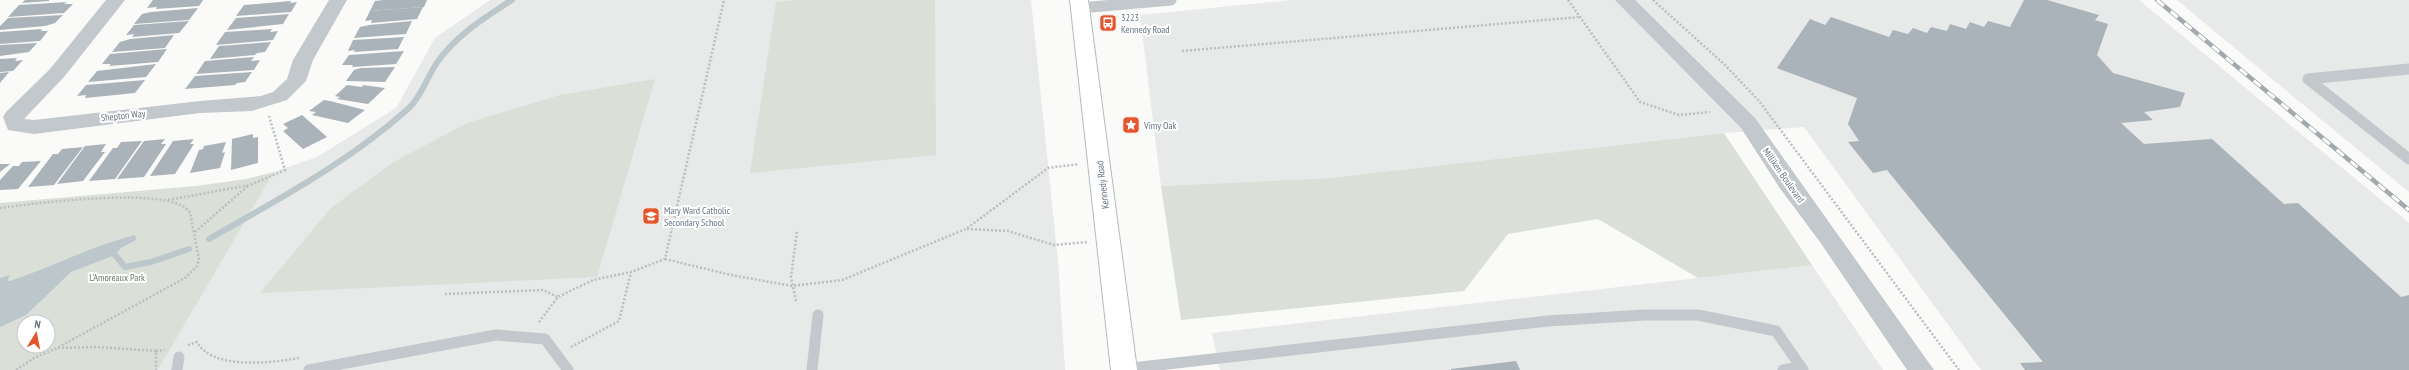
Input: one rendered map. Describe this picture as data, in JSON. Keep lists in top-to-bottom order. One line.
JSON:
{"streets":{"main road":["Kennedy Road"],"street":["Shepton Way","Milliken Boulevard"]},"parks":["L'Amoreaux Park"],"places":{"bus stop":["3223 Kennedy Road"],"place":["Vimy Oak"],"school or university":["Mary Ward Catholic Secondary School"]},"north":"top"}
